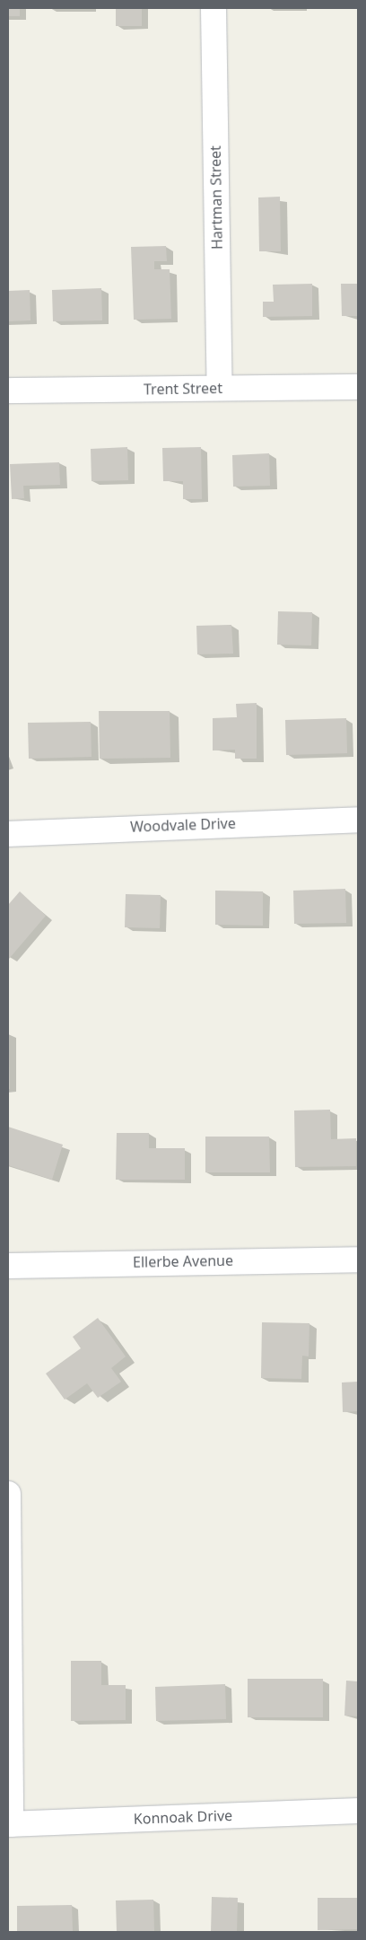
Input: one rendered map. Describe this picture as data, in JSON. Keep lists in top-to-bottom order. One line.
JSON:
{"streets":{"street":["Hartman Street","Trent Street","Woodvale Drive","Ellerbe Avenue","Konnoak Drive"]},"crossings":[["Hartman Street","Trent Street"]]}
